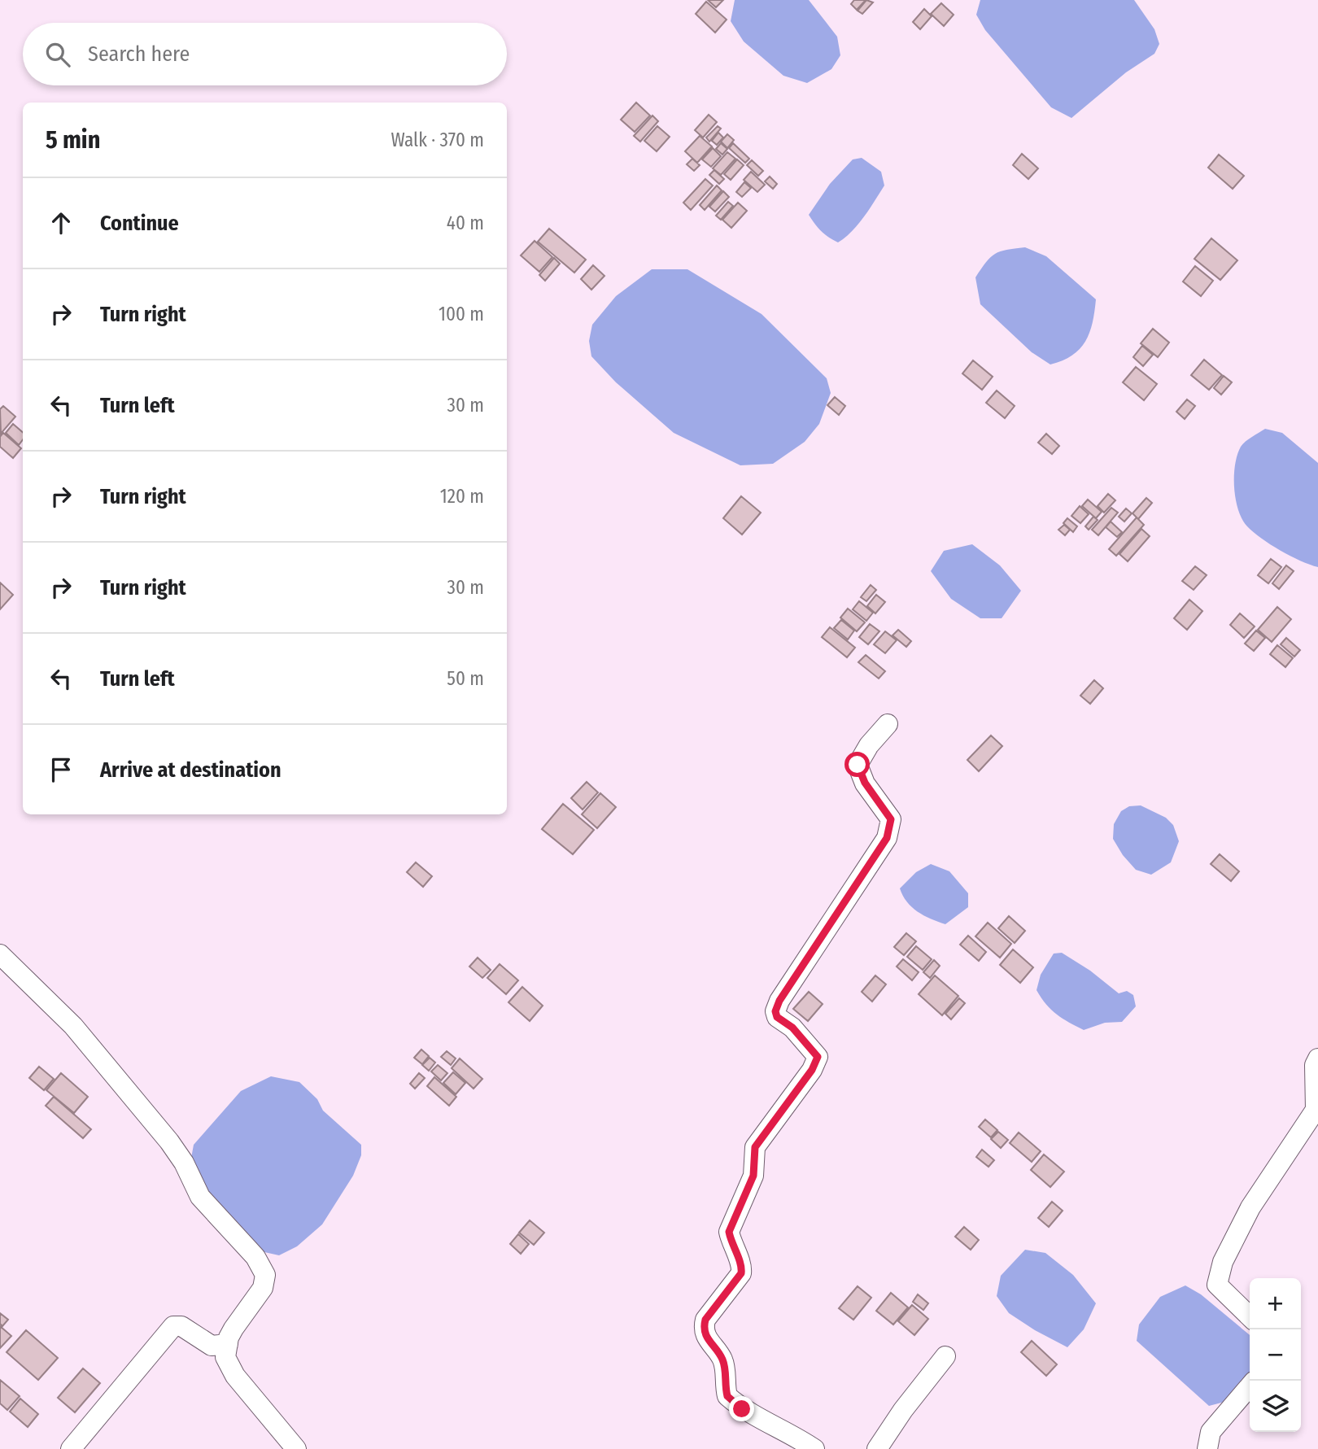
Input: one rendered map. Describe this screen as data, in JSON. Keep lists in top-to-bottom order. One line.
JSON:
{"page":{"search":"Search here","heading":["5 min","Walk · 370 m"],"list":[["Continue","40 m"],["Turn right","100 m"],["Turn left","30 m"],["Turn right","120 m"],["Turn right","30 m"],["Turn left","50 m"],"Arrive at destination"],"map_buttons":["+","−"]}}
